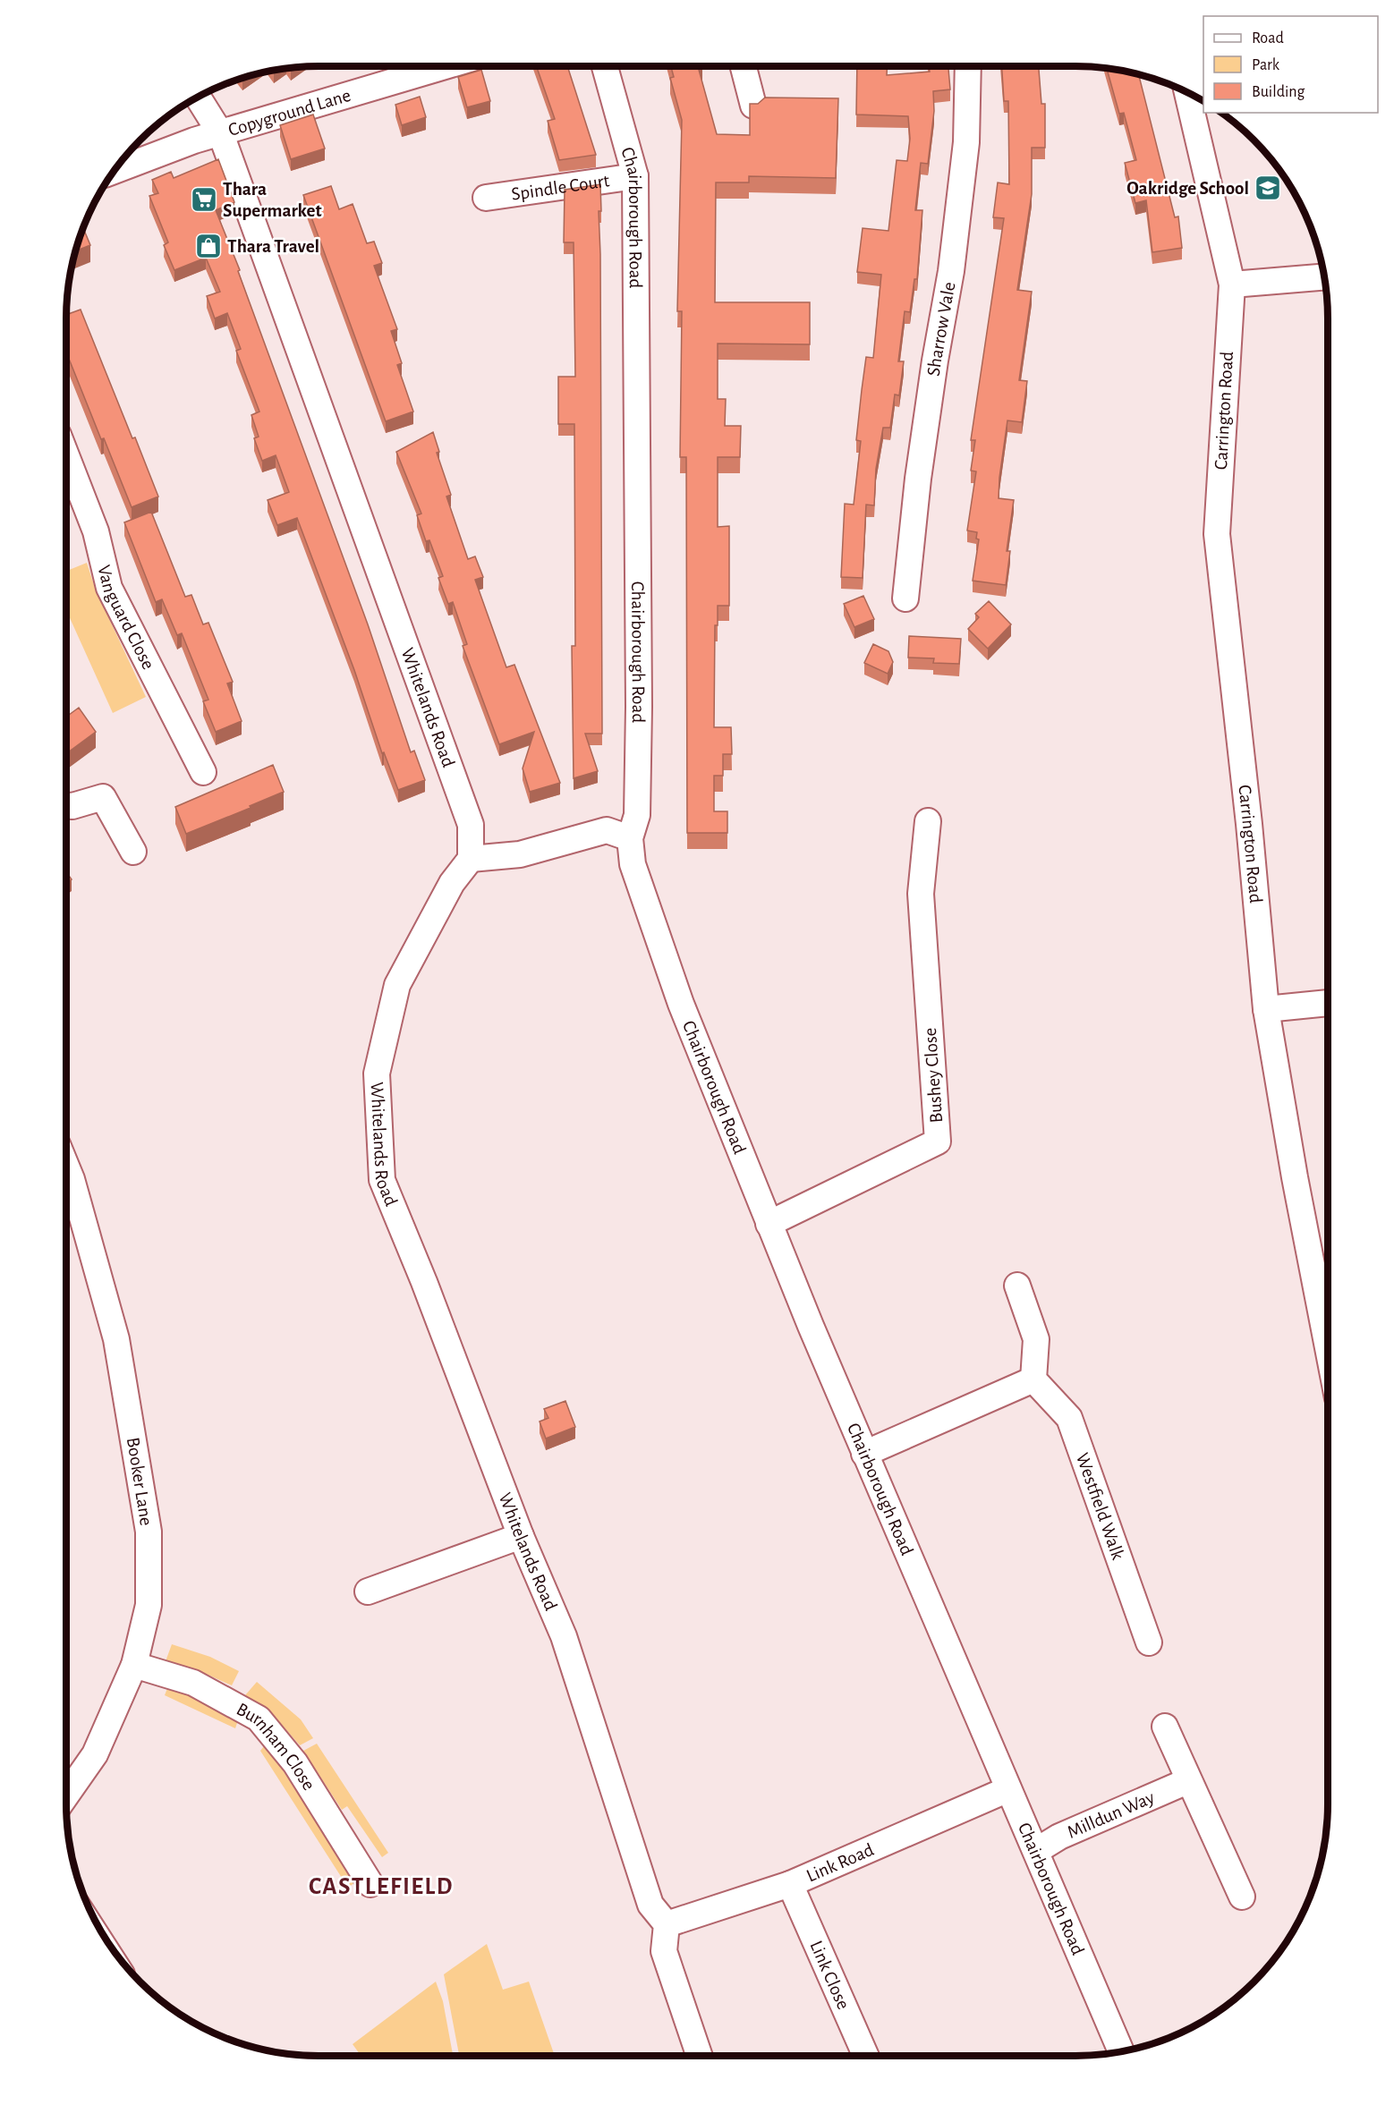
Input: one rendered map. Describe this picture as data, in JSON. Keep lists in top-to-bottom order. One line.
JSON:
{"streets":{"street":["Copyground Lane","Spindle Court","Chairborough Road","Sharrow Vale","Carrington Road","Vanguard Close","Whitelands Road","Bushey Close","Booker Lane","Westfield Walk","Burnham Close","Milldun Way","Link Road","Link Close"]},"crossings":[["Copyground Lane","Whitelands Road"],["Spindle Court","Chairborough Road"],["Chairborough Road","Bushey Close"],["Chairborough Road","Milldun Way"],["Chairborough Road","Link Road"],["Whitelands Road","Link Road"],["Booker Lane","Burnham Close"],["Link Road","Link Close"]],"districts":["CASTLEFIELD"],"places":{"school or university":["Oakridge School"],"supermarket":["Thara Supermarket"],"shop":["Thara Travel"]},"legend":["Road","Park","Building"]}
